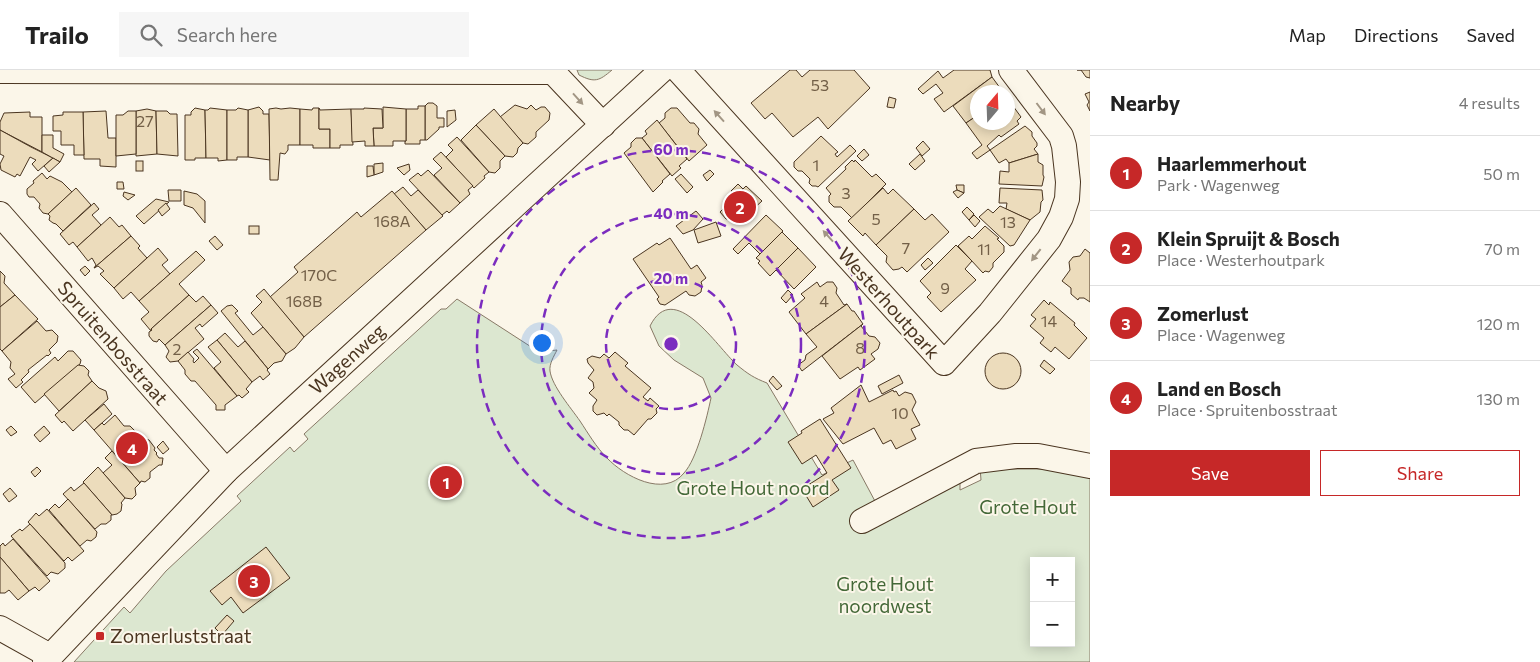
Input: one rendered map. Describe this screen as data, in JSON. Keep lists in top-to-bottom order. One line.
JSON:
{"streets":{"street":["Westerhoutpark","Spruitenbosstraat","Wagenweg"]},"crossings":[["Spruitenbosstraat","Wagenweg"]],"parks":["Grote Hout noord","Grote Hout","Grote Hout noordwest"],"places":{"transit":["Zomerluststraat"]},"house_numbers":["53","27","1","3","5","168A","13","7","11","170C","9","168B","4","14","8","2","10"],"north":"top","page":{"header":"Trailo","search":"Search here","nav":["Map","Directions","Saved"],"heading":["Nearby","4 results"],"list":[{"mark":"1","name":"Haarlemmerhout","note":"Park · Wagenweg","value":"50 m"},{"mark":"2","name":"Klein Spruijt & Bosch","note":"Place · Westerhoutpark","value":"70 m"},{"mark":"3","name":"Zomerlust","note":"Place · Wagenweg","value":"120 m"},{"mark":"4","name":"Land en Bosch","note":"Place · Spruitenbosstraat","value":"130 m"}],"pins":["2","4","1","3"],"buttons":["Save","Share"],"map_buttons":["+","−"]},"rings":["60 m","40 m","20 m"]}
